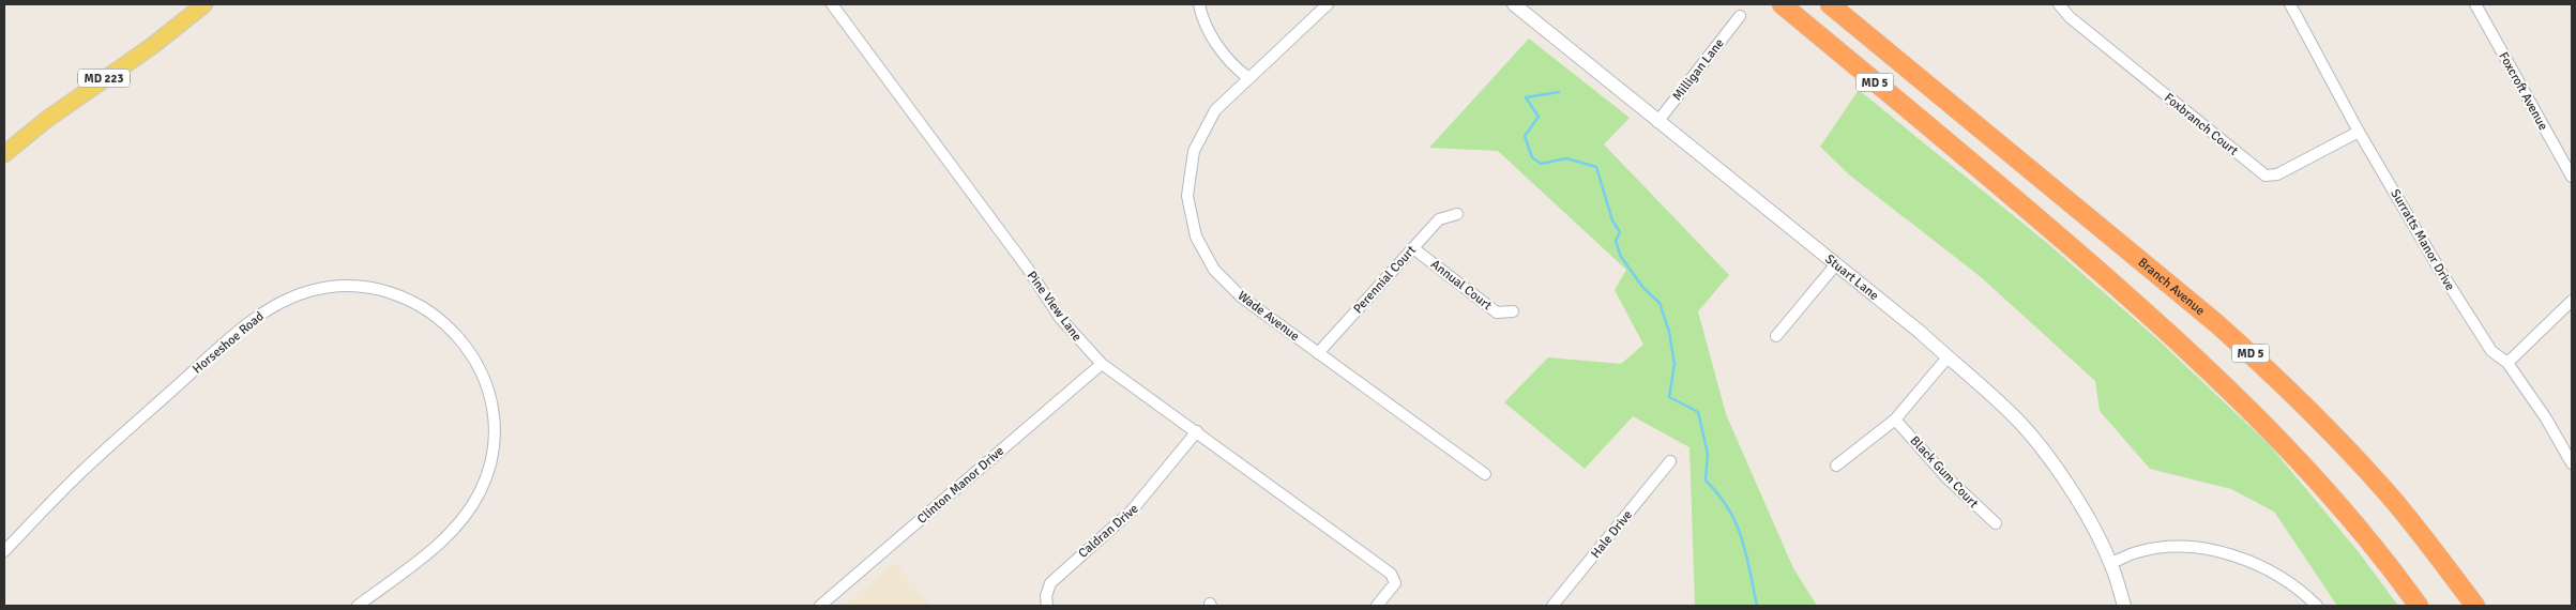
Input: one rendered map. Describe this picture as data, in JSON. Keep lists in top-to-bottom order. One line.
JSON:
{"streets":{"highway":["MD 5","Branch Avenue"],"main road":["MD 223"],"street":["Milligan Lane","Foxcroft Avenue","Foxbranch Court","Surratts Manor Drive","Stuart Lane","Perennial Court","Annual Court","Pine View Lane","Wade Avenue","Horseshoe Road","Black Gum Court","Clinton Manor Drive","Caldran Drive","Hale Drive"]},"crossings":[["Milligan Lane","Stuart Lane"],["Foxbranch Court","Surratts Manor Drive"],["Perennial Court","Annual Court"],["Perennial Court","Wade Avenue"],["Pine View Lane","Clinton Manor Drive"],["Pine View Lane","Caldran Drive"]]}
